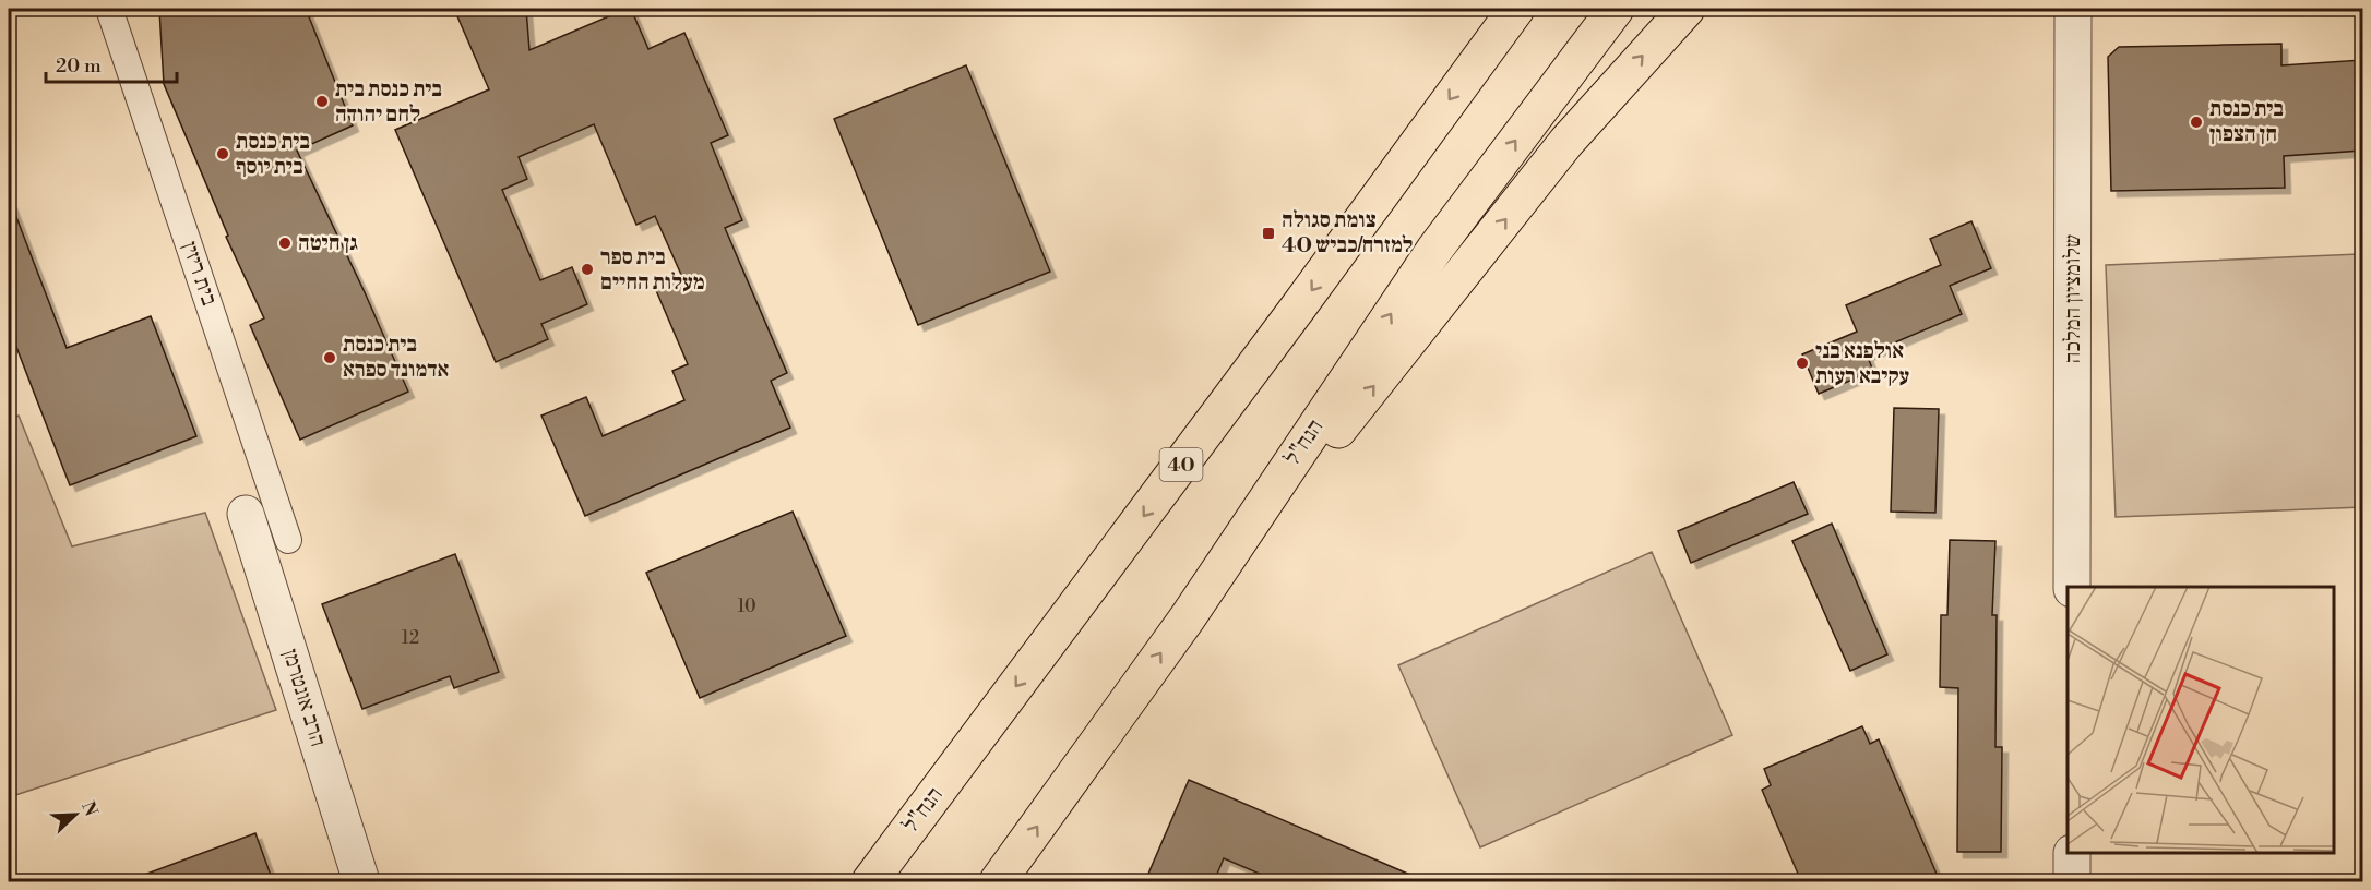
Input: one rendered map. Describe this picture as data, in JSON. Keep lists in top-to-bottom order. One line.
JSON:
{"streets":{"highway":["הנח\"ל","40"],"street":["בית ריזין","שלומציון המלכה","הרב אונטרמן"]},"places":{"other":["בית כנסת בית לחם יהודה","בית כנסת חן הצפון","בית כנסת בית יוסף","גן חיטה","בית ספר מעלות החיים","בית כנסת אדמונד ספרא","אולפנא בני עקיבא רעות"],"transit":["צומת סגולה למזרח/כביש 40"]},"house_numbers":["10","12"],"scale_bar":"20 m","north":"top right"}
